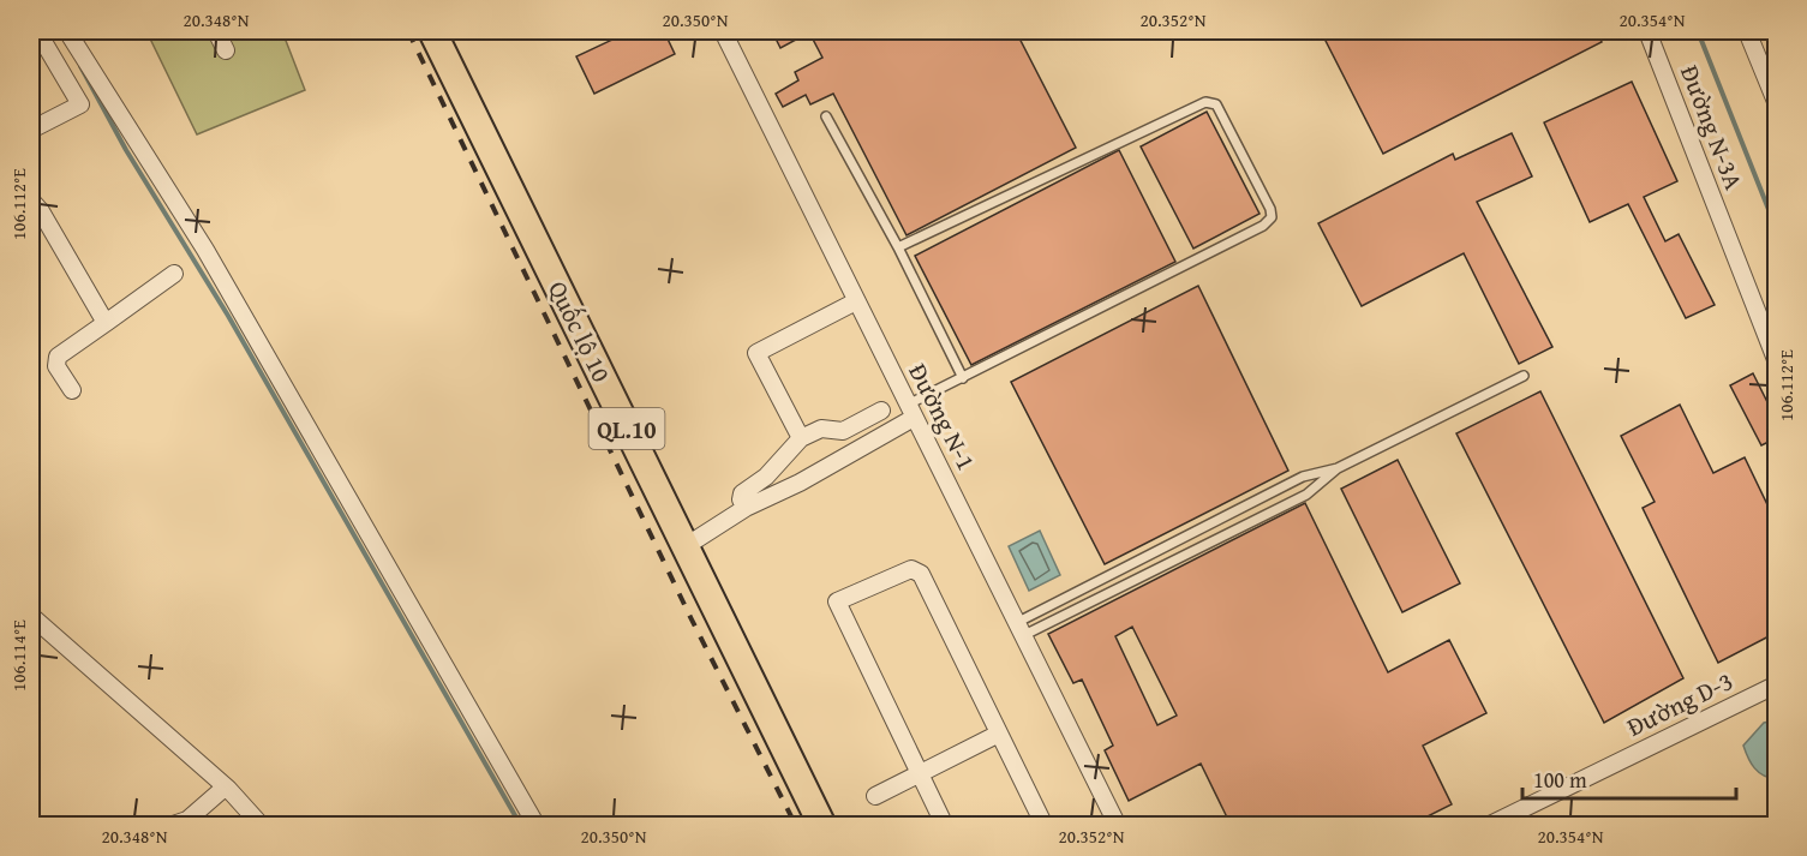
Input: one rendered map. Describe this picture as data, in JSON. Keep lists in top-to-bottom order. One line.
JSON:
{"streets":{"highway":["Quốc lộ 10","QL.10"],"street":["Đường N-3A","Đường N-1","Đường D-3"]},"scale_bar":"100 m","coordinates":["20.348°N","20.350°N","20.352°N","20.354°N","106.112°E","106.114°E"]}
